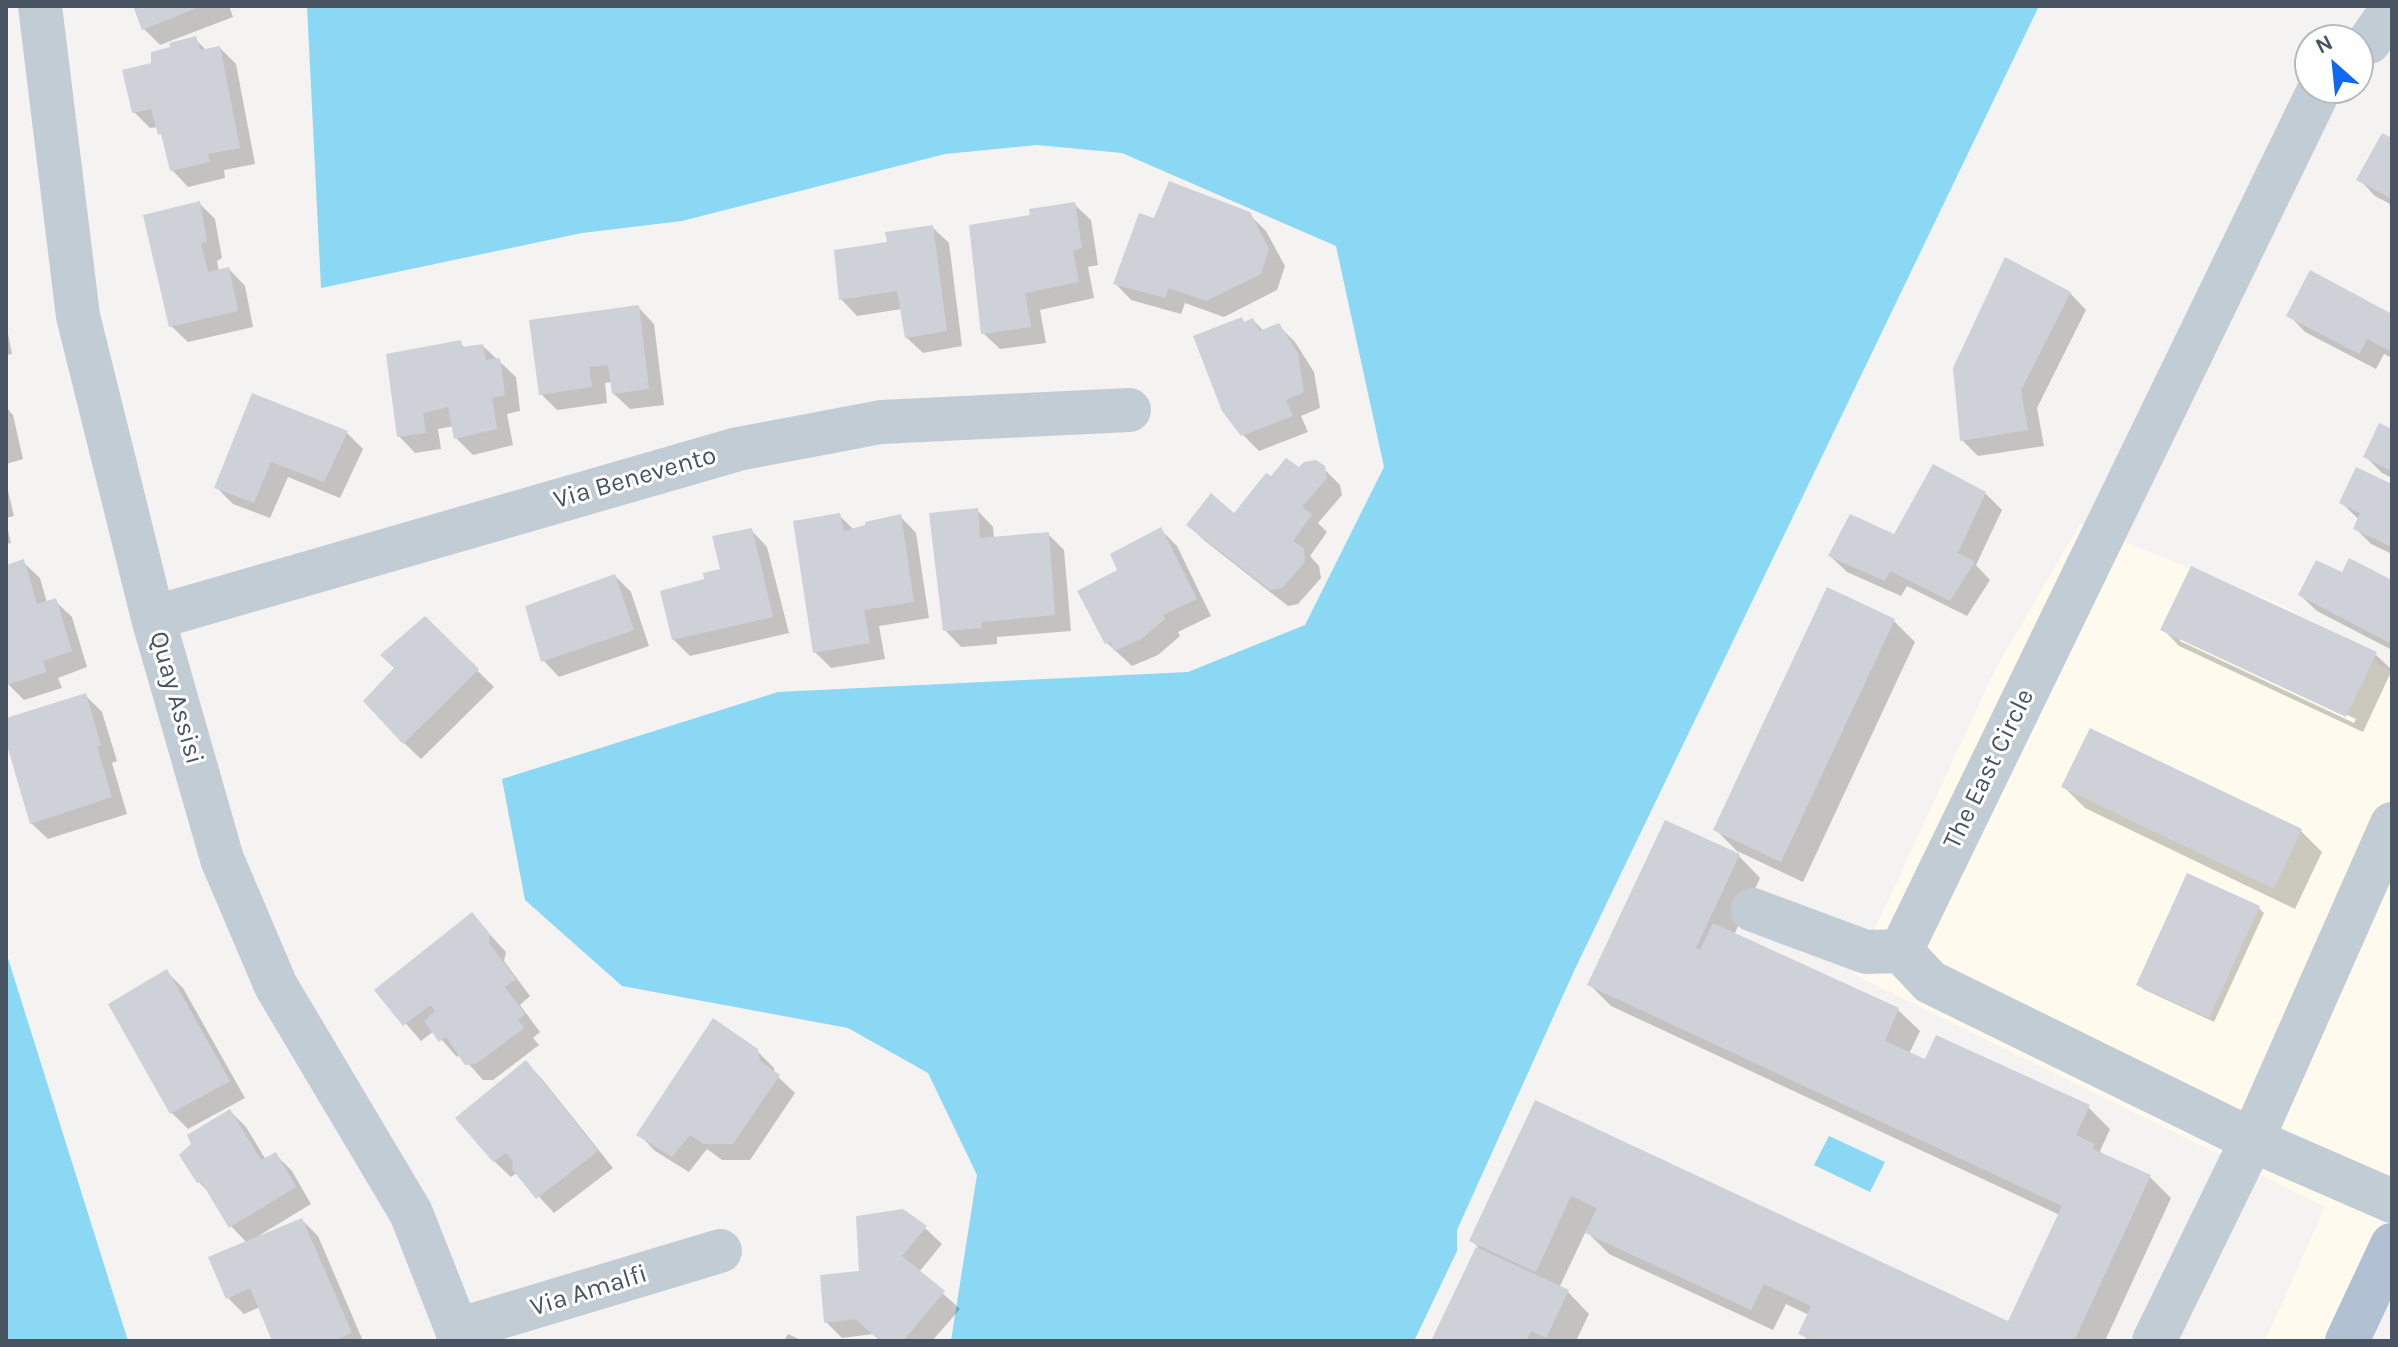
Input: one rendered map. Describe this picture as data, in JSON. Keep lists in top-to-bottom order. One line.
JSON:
{"streets":{"street":["Via Benevento","Quay Assisi","The East Circle","Via Amalfi"]},"crossings":[["Via Benevento","Quay Assisi"],["Quay Assisi","Via Amalfi"]],"north":"top left"}
